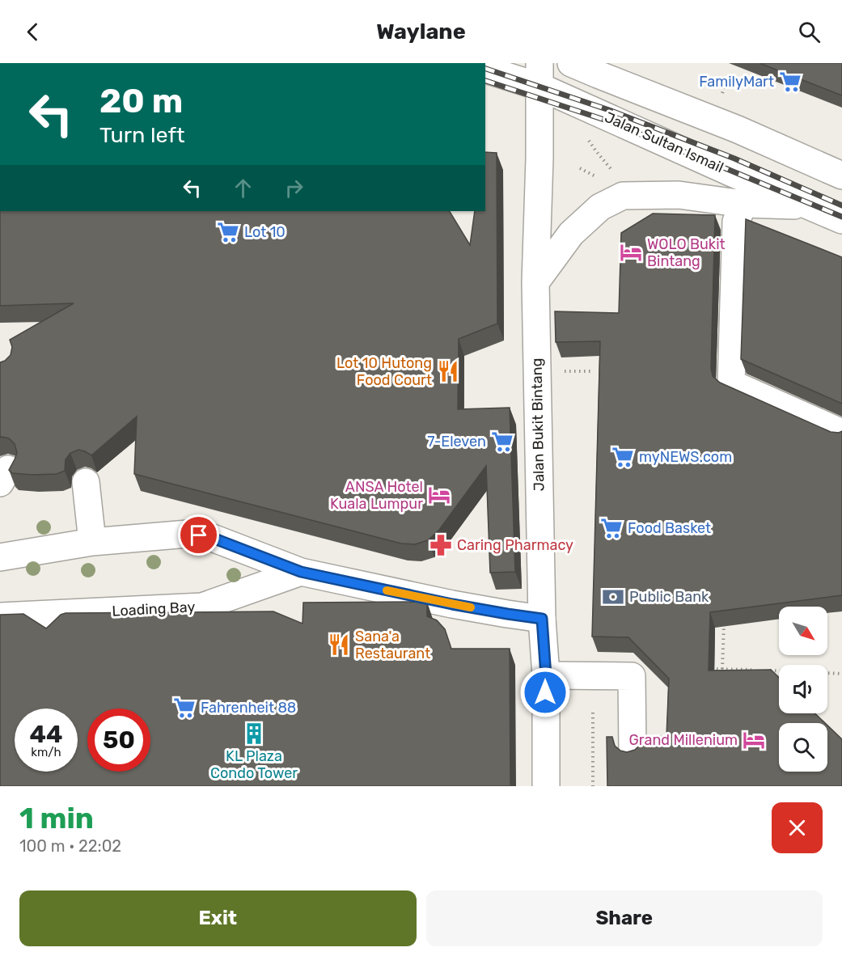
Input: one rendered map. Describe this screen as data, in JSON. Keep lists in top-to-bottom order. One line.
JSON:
{"streets":{"main road":["Jalan Sultan Ismail","Jalan Bukit Bintang","Loading Bay"]},"crossings":[["Jalan Sultan Ismail","Jalan Bukit Bintang"]],"places":{"supermarket":["FamilyMart","Lot 10","7-Eleven","myNEWS.com","Food Basket","Fahrenheit 88"],"hotel":["WOLO Bukit Bintang","ANSA Hotel Kuala Lumpur","Grand Millenium"],"restaurant":["Lot 10 Hutong Food Court","Sana'a Restaurant"],"pharmacy":["Caring Pharmacy"],"bank":["Public Bank"],"building":["KL Plaza Condo Tower"]},"north":"bottom right","page":{"header":"Waylane","turn":["20 m","Turn left"],"speed":"44 km/h","limit":"50","heading":["1 min","100 m · 22:02"],"buttons":["Exit","Share"]}}
